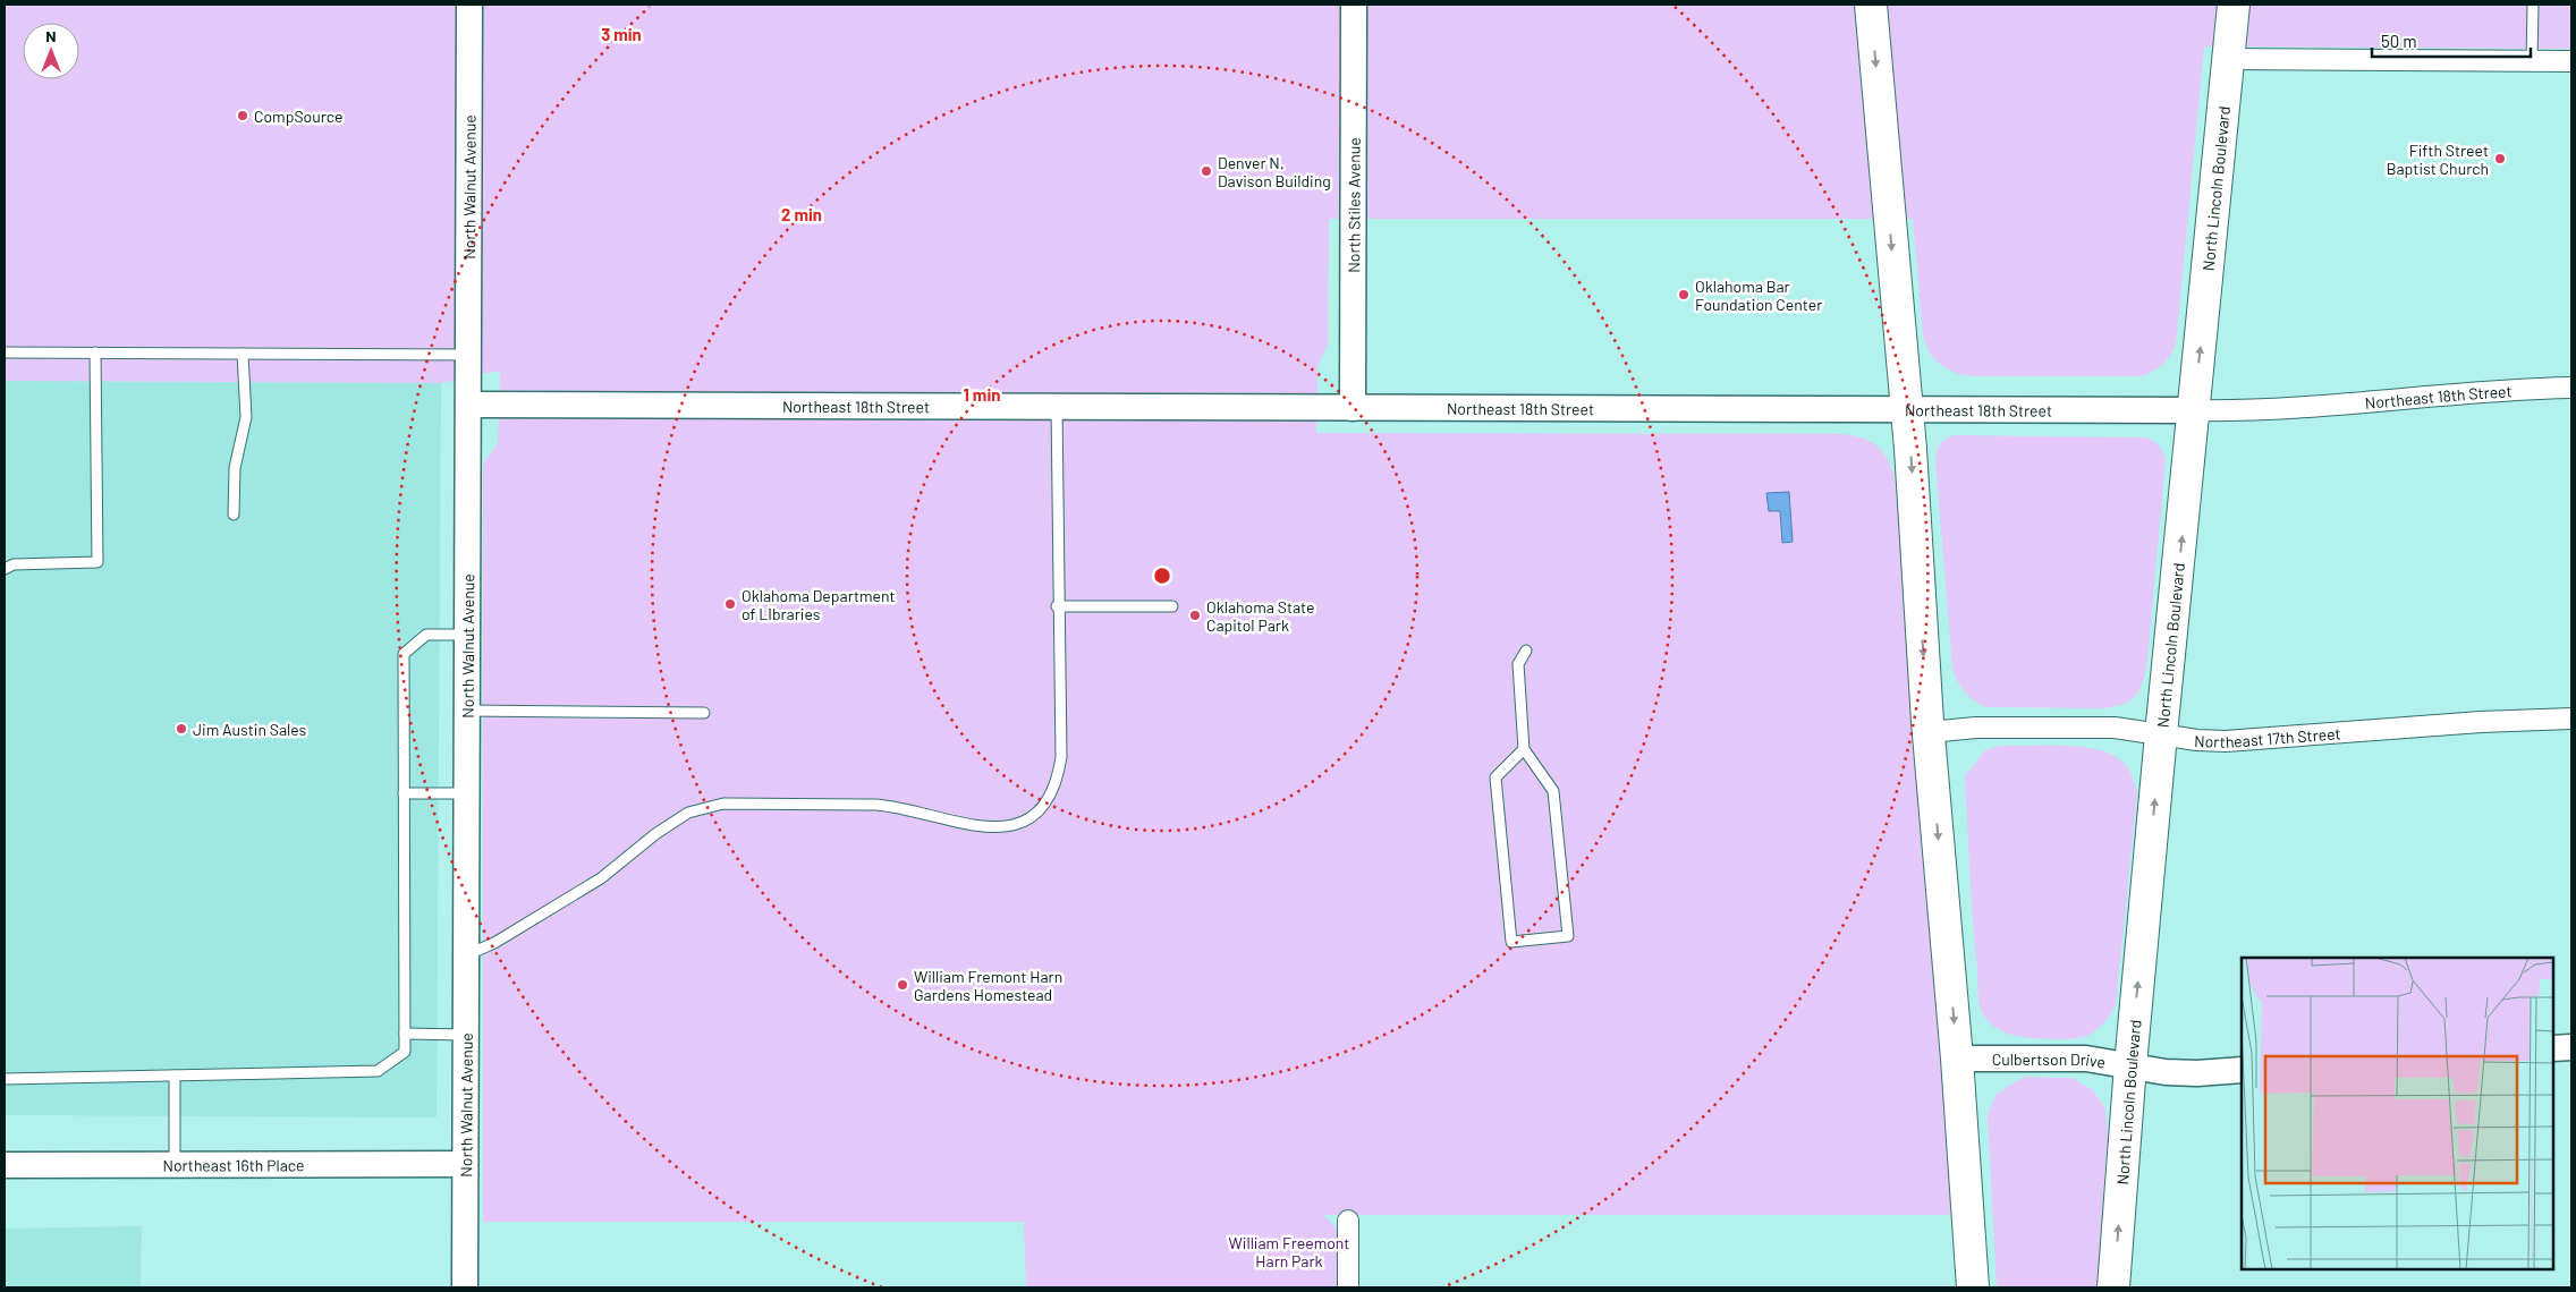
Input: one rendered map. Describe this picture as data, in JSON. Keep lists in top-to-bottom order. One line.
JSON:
{"streets":{"main road":["North Lincoln Boulevard"],"street":["North Walnut Avenue","North Stiles Avenue","Northeast 18th Street","Northeast 17th Street","Culbertson Drive","Northeast 16th Place"]},"crossings":[["North Walnut Avenue","Northeast 18th Street"],["North Walnut Avenue","Northeast 16th Place"],["North Lincoln Boulevard","Northeast 18th Street"],["North Lincoln Boulevard","Northeast 17th Street"],["North Lincoln Boulevard","Culbertson Drive"],["North Stiles Avenue","Northeast 18th Street"]],"parks":["William Freemont Harn Park"],"places":["CompSource","Fifth Street Baptist Church","Denver N. Davison Building","Oklahoma Bar Foundation Center","Oklahoma Department of LIbraries","Oklahoma State Capitol Park","Jim Austin Sales","William Fremont Harn Gardens Homestead"],"scale_bar":"50 m","north":"top","rings":["3 min","2 min","1 min"]}
